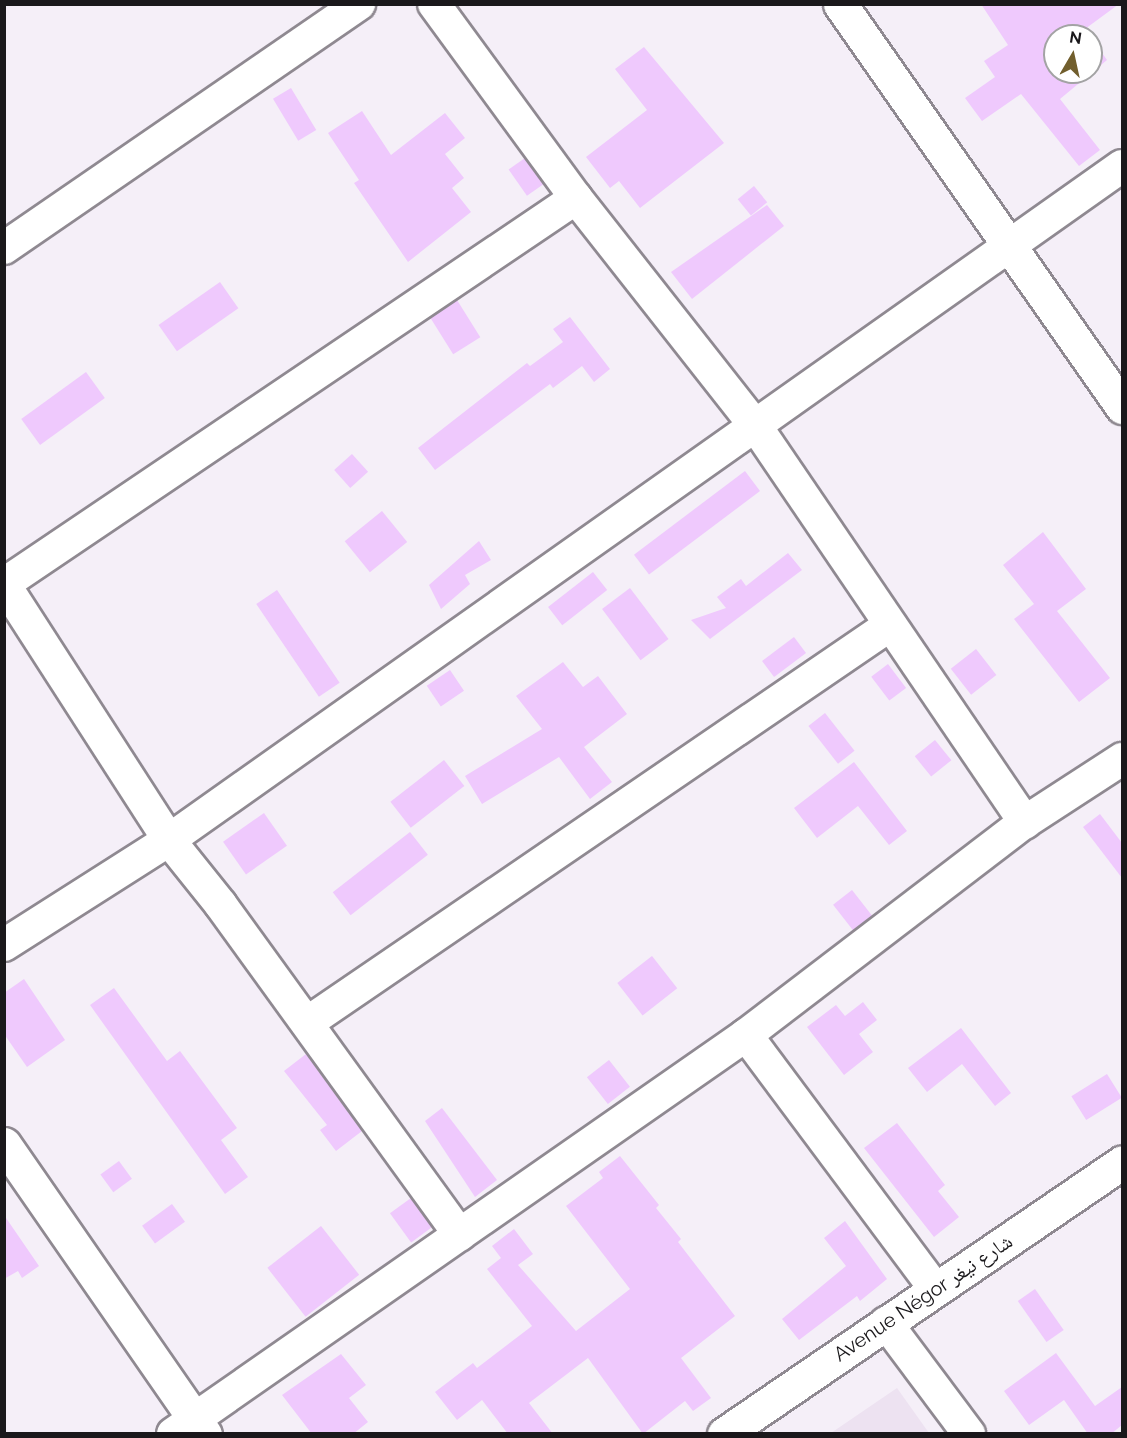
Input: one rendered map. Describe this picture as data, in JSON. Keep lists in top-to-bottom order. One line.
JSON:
{"streets":{"street":["Avenue Négor شارع نيغر"]},"north":"top"}
